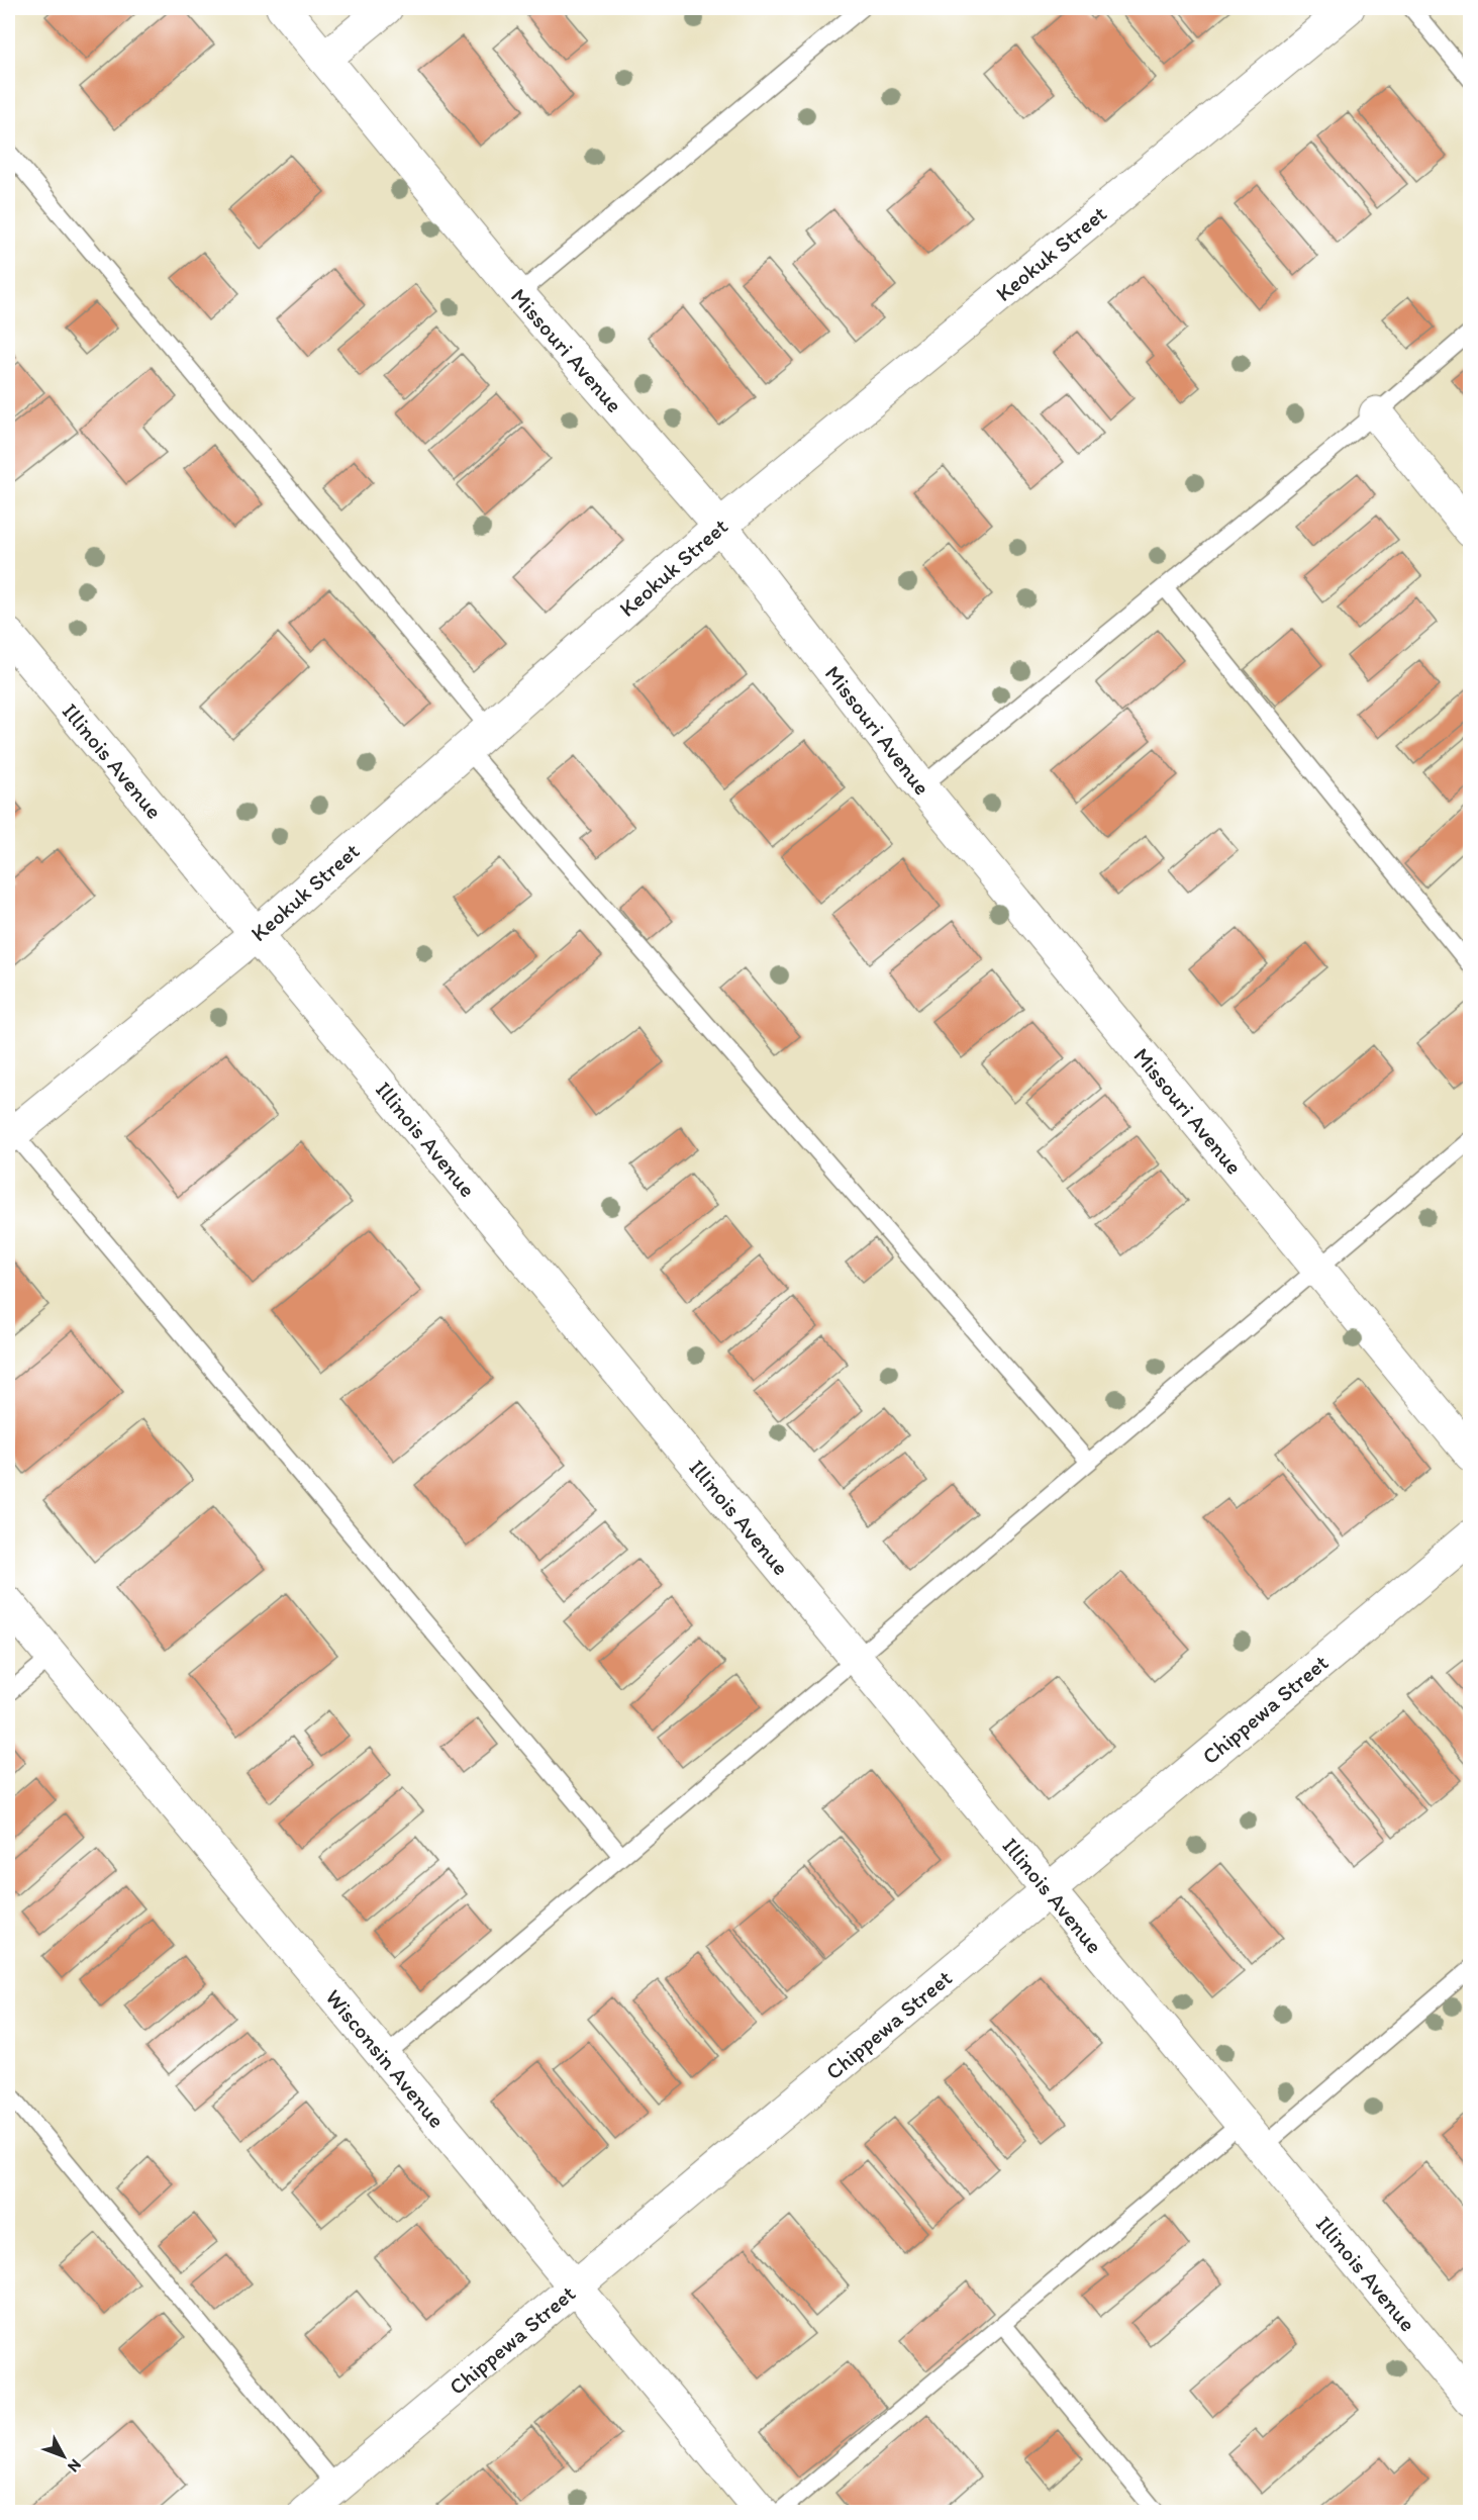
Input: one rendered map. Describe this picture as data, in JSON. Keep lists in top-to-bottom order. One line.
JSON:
{"streets":{"street":["Keokuk Street","Missouri Avenue","Illinois Avenue","Chippewa Street","Wisconsin Avenue"]},"crossings":[["Keokuk Street","Missouri Avenue"],["Keokuk Street","Illinois Avenue"],["Illinois Avenue","Chippewa Street"],["Chippewa Street","Wisconsin Avenue"]],"north":"bottom right"}
